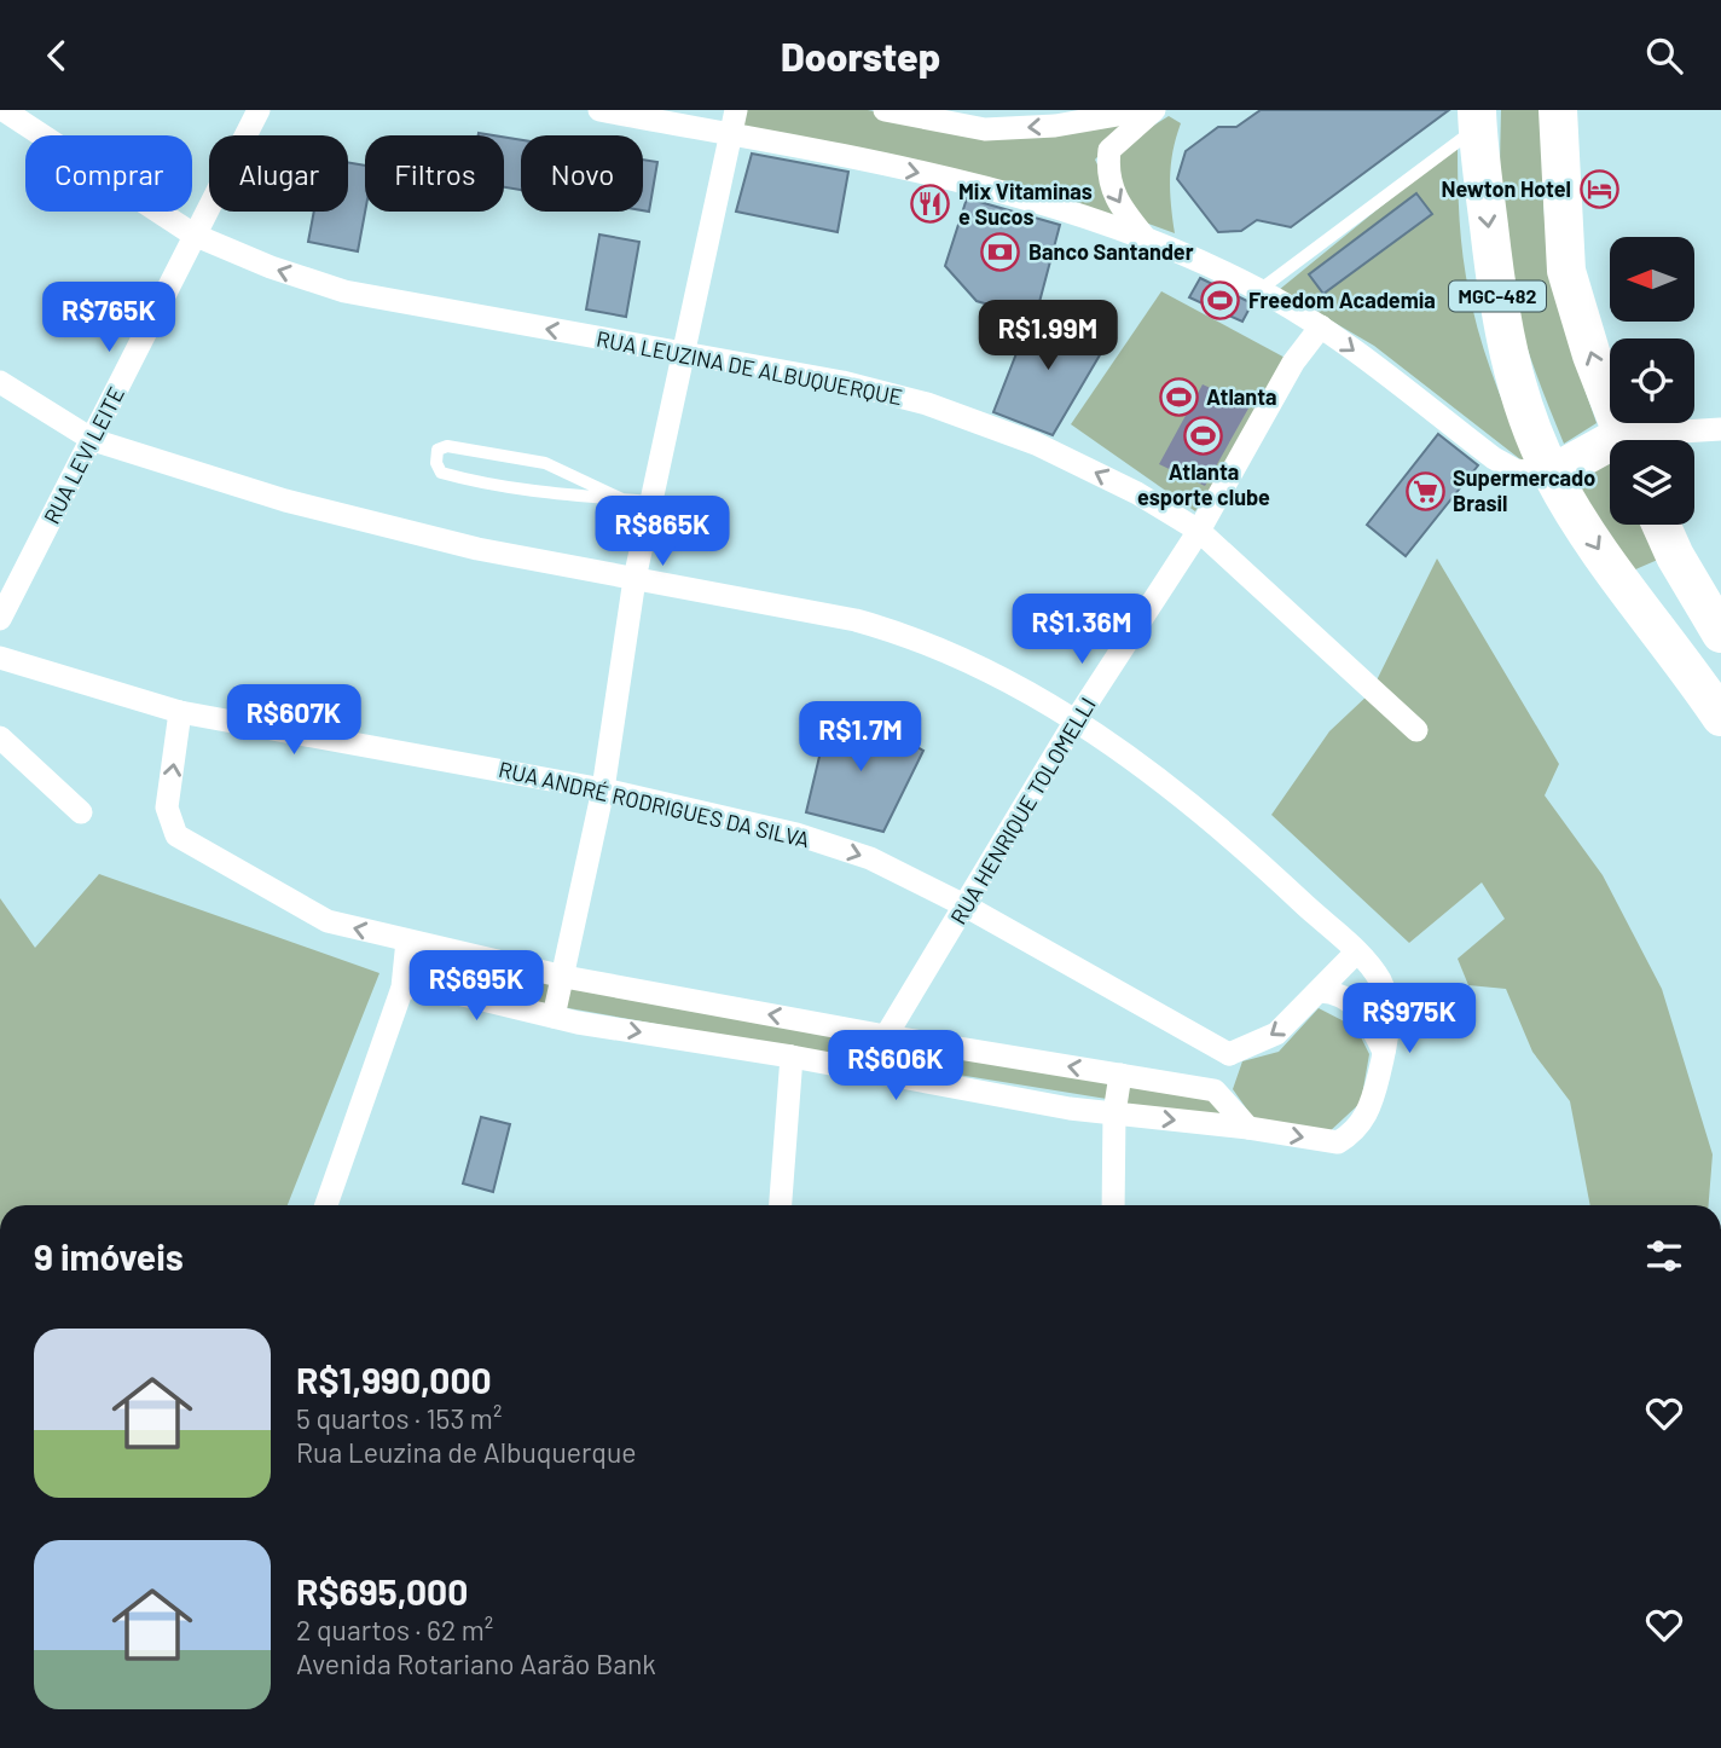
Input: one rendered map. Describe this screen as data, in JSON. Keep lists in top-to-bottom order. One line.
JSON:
{"streets":{"highway":["MGC-482"],"street":["RUA LEUZINA DE ALBUQUERQUE","RUA LEVI LEITE","RUA ANDRÉ RODRIGUES DA SILVA","RUA HENRIQUE TOLOMELLI"]},"crossings":[["RUA LEUZINA DE ALBUQUERQUE","RUA LEVI LEITE"],["RUA LEUZINA DE ALBUQUERQUE","RUA HENRIQUE TOLOMELLI"],["RUA ANDRÉ RODRIGUES DA SILVA","RUA HENRIQUE TOLOMELLI"]],"one_way":["RUA LEUZINA DE ALBUQUERQUE"],"places":{"hotel":["Newton Hotel"],"restaurant":["Mix Vitaminas e Sucos"],"bank":["Banco Santander"],"sports":["Freedom Academia","Atlanta","Atlanta esporte clube"],"supermarket":["Supermercado Brasil"]},"north":"left","page":{"header":"Doorstep","chip":["Comprar","Alugar","Filtros","Novo"],"price":["R$765K","R$1.99M","R$865K","R$1.36M","R$607K","R$1.7M","R$695K","R$975K","R$606K"],"heading":"9 imóveis","list":[{"name":"R$1,990,000","note":"5 quartos · 153 m² · Rua Leuzina de Albuquerque"},{"name":"R$695,000","note":"2 quartos · 62 m² · Avenida Rotariano Aarão Bank"}]}}
